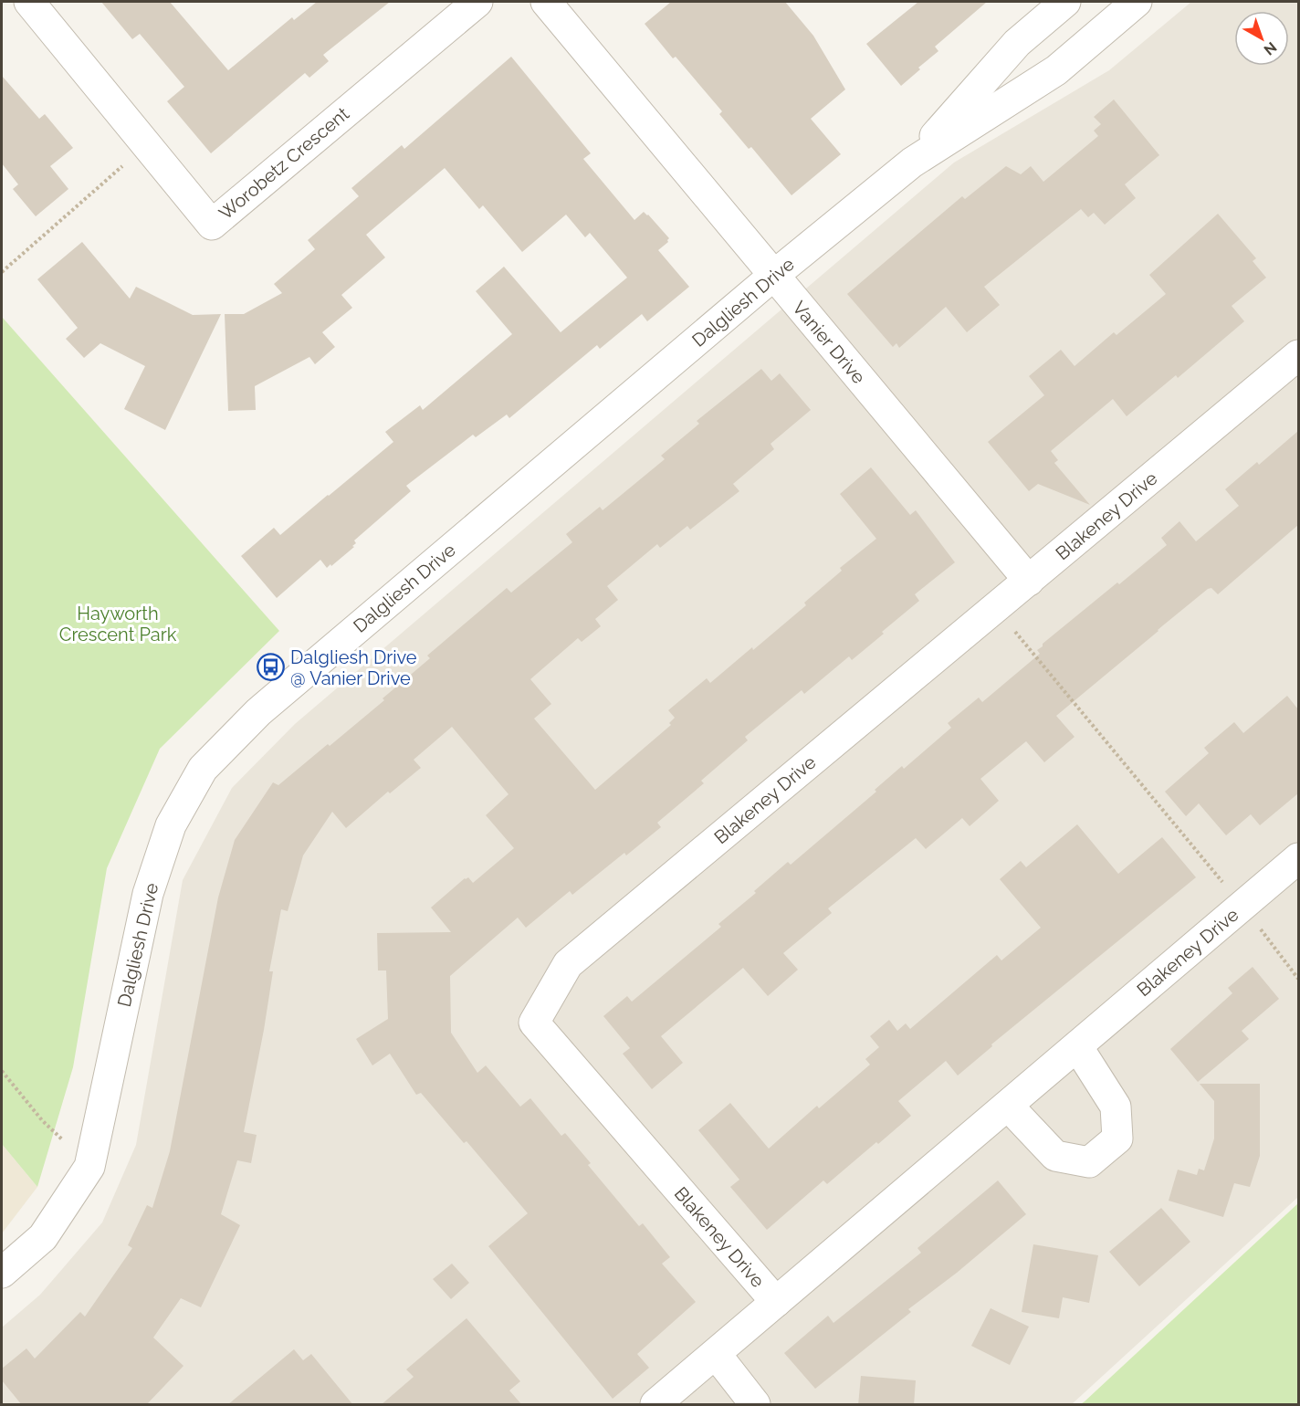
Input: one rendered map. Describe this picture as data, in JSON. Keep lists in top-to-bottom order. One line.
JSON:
{"streets":{"street":["Worobetz Crescent","Dalgliesh Drive","Vanier Drive","Blakeney Drive"]},"crossings":[["Dalgliesh Drive","Vanier Drive"],["Vanier Drive","Blakeney Drive"]],"parks":["Hayworth Crescent Park"],"places":{"bus stop":["Dalgliesh Drive @ Vanier Drive"]},"north":"bottom right"}
